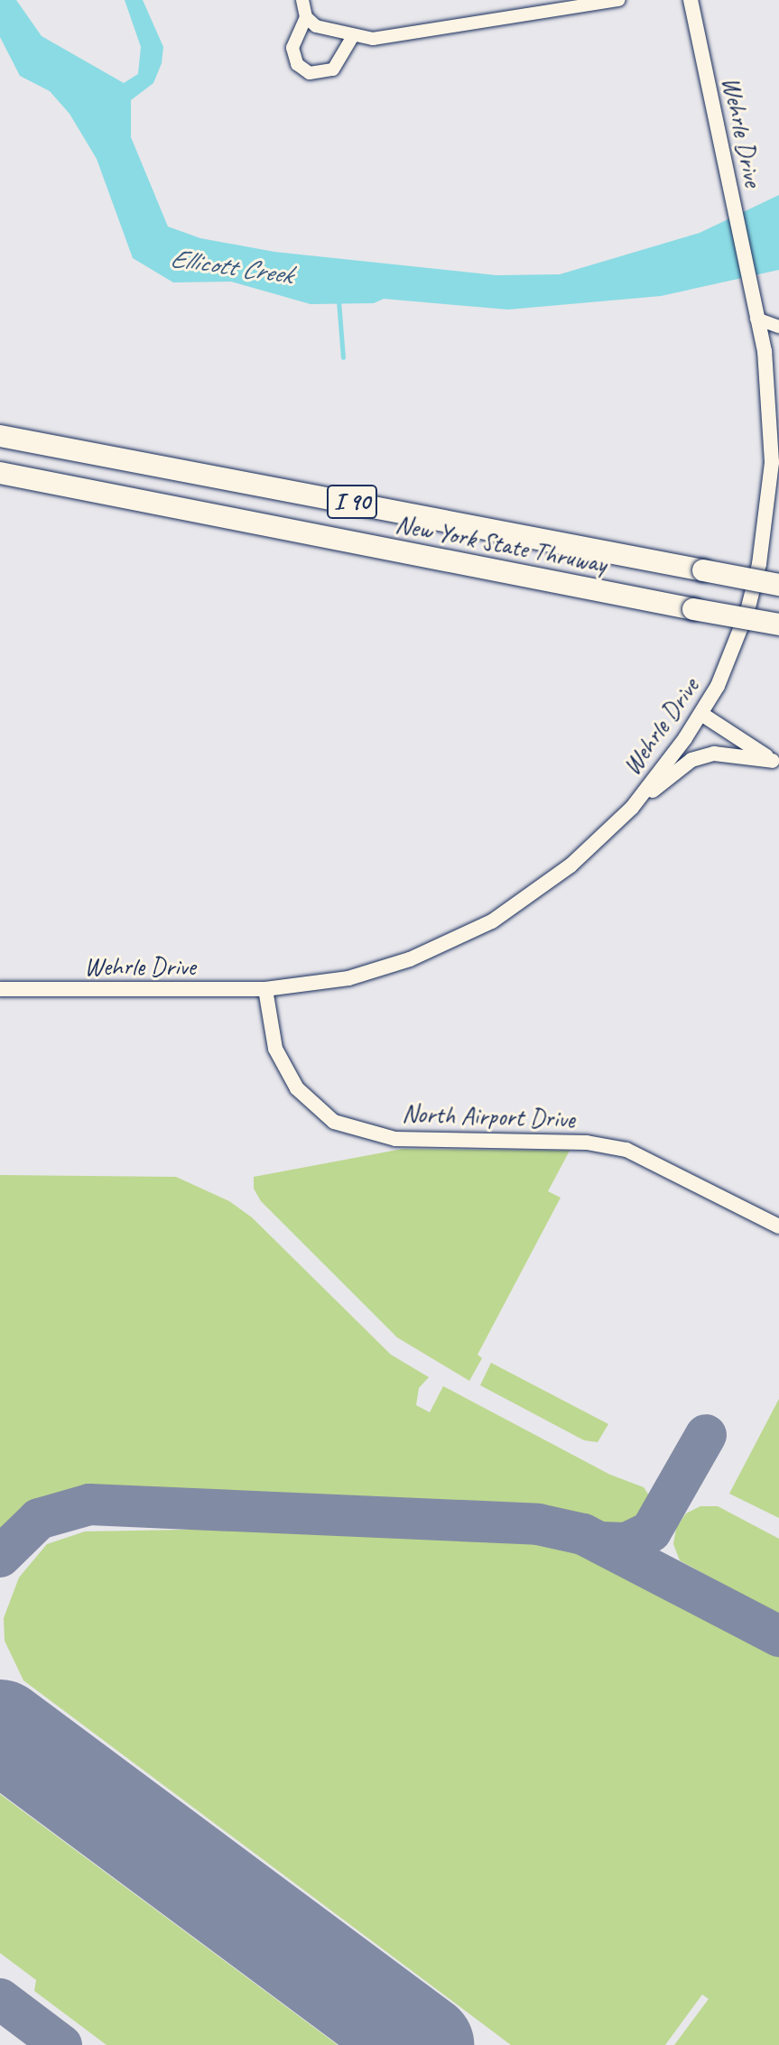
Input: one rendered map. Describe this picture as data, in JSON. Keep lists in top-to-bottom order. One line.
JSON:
{"streets":{"highway":["I 90","New York State Thruway"],"street":["Wehrle Drive","North Airport Drive"]},"crossings":[["Wehrle Drive","North Airport Drive"]],"water":["Ellicott Creek"]}
